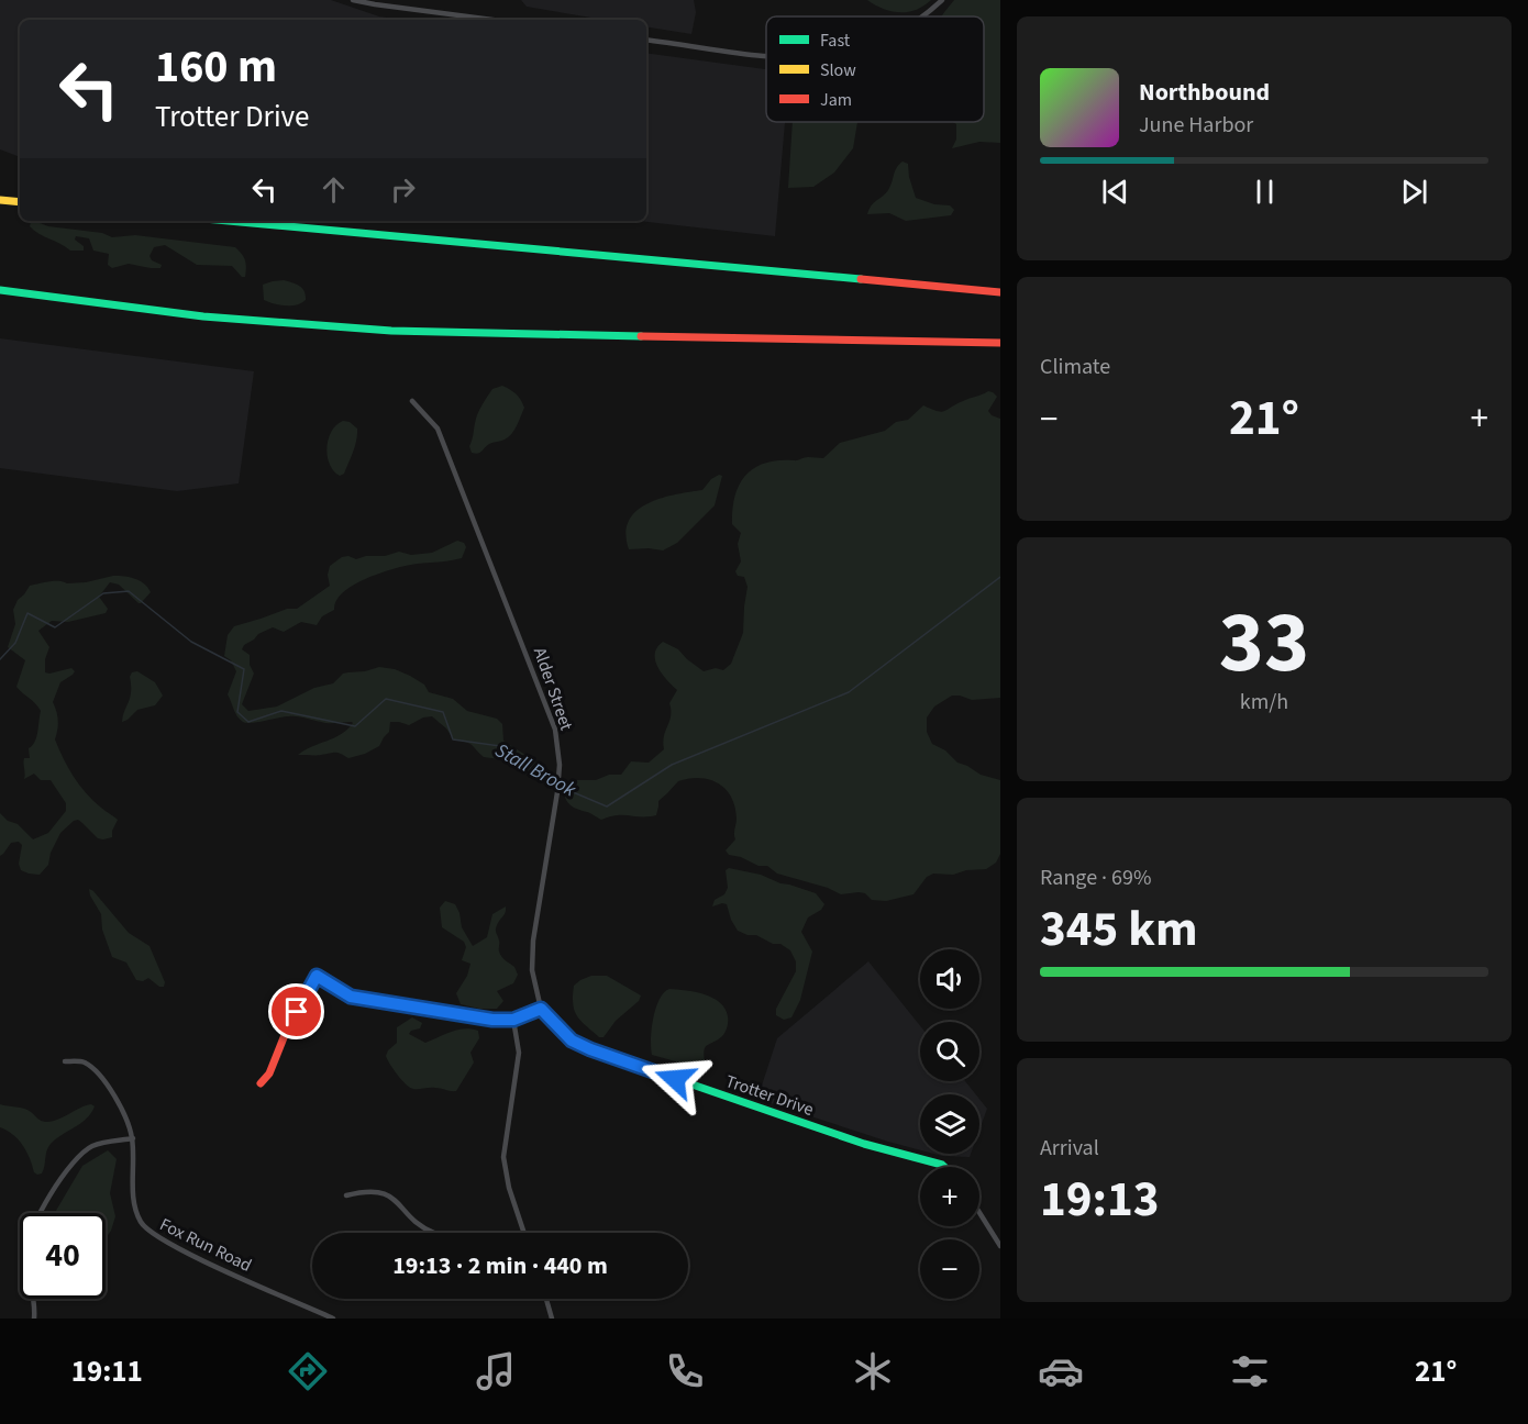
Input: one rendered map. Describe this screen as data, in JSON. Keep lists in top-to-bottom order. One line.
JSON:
{"streets":{"main road":["Trotter Drive"],"street":["Alder Street","Fox Run Road"]},"crossings":[["Alder Street","Trotter Drive"]],"water":["Stall Brook"],"legend":["Fast","Slow","Jam"],"page":{"turn":["160 m","Trotter Drive"],"song":["Northbound","June Harbor"],"tile":["Climate",["33","km/h"],["Range · 69%","345 km"],["Arrival","19:13"]],"heat":["−","21°","+"],"map_buttons":["+","−"],"limit":"40","trip":"19:13 · 2 min · 440 m","tabs":["19:11","21°"]}}
